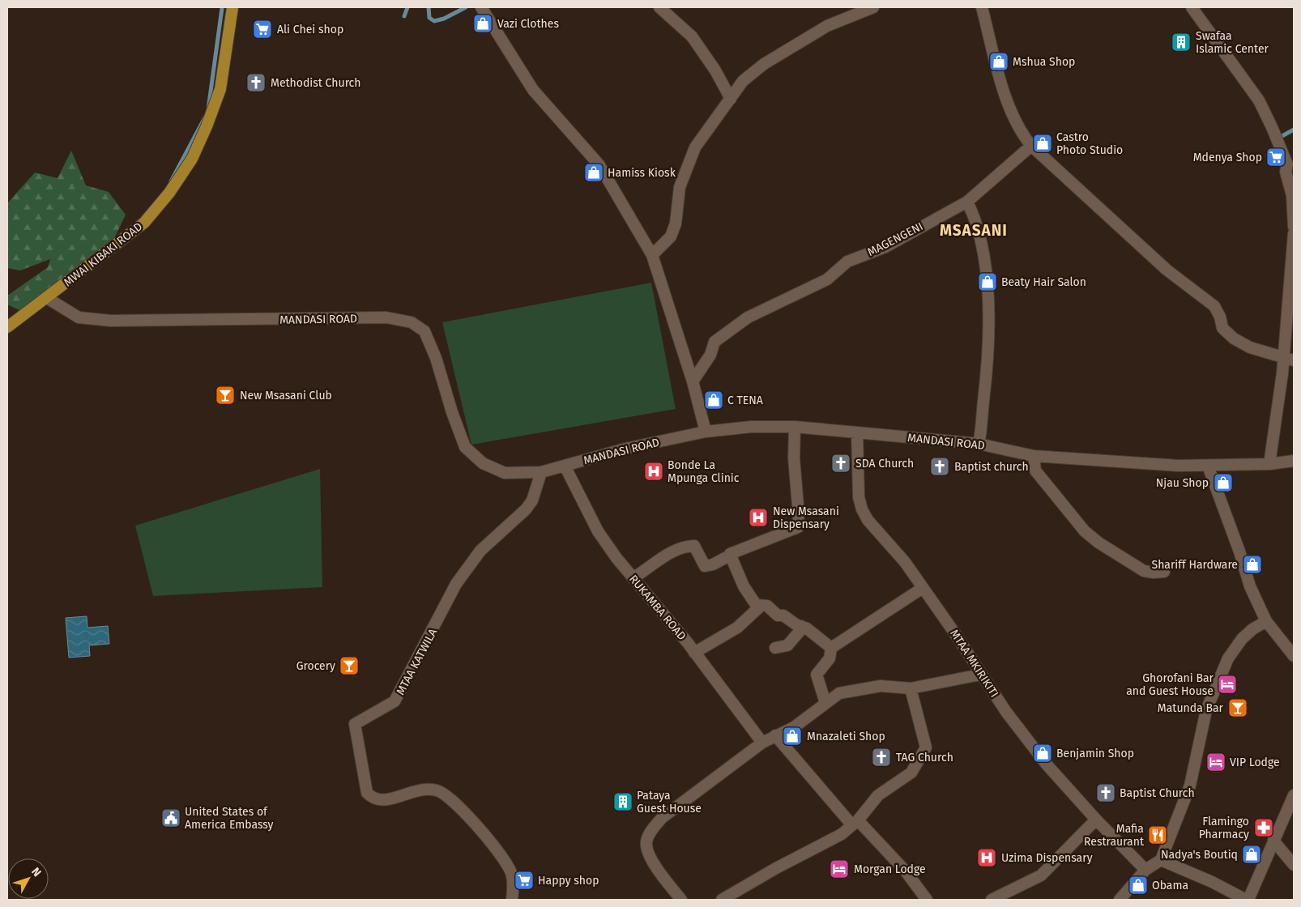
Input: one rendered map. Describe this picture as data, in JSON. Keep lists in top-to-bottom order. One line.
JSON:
{"streets":{"main road":["MWAI KIBAKI ROAD"],"street":["MAGENGENI","MANDASI ROAD","RUKAMBA ROAD","MTAA KATWILA","MTAA MKIRIKITI"]},"crossings":[["MWAI KIBAKI ROAD","MANDASI ROAD"],["MANDASI ROAD","RUKAMBA ROAD"],["MANDASI ROAD","MTAA KATWILA"],["MANDASI ROAD","MTAA MKIRIKITI"]],"districts":["MSASANI"],"places":{"shop":["Vazi Clothes","Mshua Shop","Castro Photo Studio","Hamiss Kiosk","Beaty Hair Salon","C TENA","Njau Shop","Shariff Hardware","Mnazaleti Shop","Benjamin Shop","Nadya's Boutiq","Obama"],"supermarket":["Ali Chei shop","Mdenya Shop","Happy shop"],"building":["Swafaa Islamic Center","Pataya Guest House"],"church":["Methodist Church","SDA Church","Baptist church","TAG Church","Baptist Church"],"bar":["New Msasani Club","Grocery","Matunda Bar"],"hospital":["Bonde La Mpunga Clinic","New Msasani Dispensary","Uzima Dispensary"],"hotel":["Ghorofani Bar and Guest House","VIP Lodge","Morgan Lodge"],"public building":["United States of America Embassy"],"pharmacy":["Flamingo Pharmacy"],"restaurant":["Mafia Restraurant"]},"north":"top right"}
